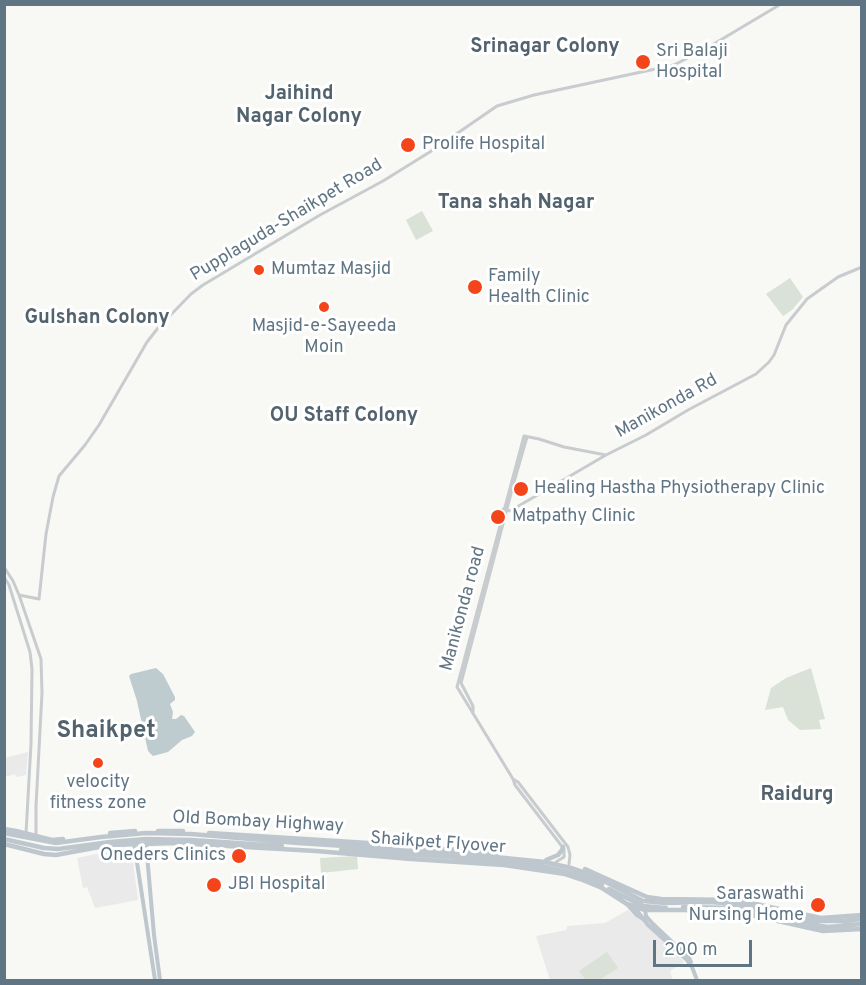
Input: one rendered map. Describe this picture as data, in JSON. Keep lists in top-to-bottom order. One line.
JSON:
{"streets":{"main road":["Old Bombay Highway","Shaikpet Flyover"],"street":["Pupplaguda-Shaikpet Road","Manikonda Rd","Manikonda road"]},"crossings":[["Manikonda Rd","Manikonda road"],["Manikonda road","Old Bombay Highway"],["Old Bombay Highway","Shaikpet Flyover"]],"districts":["Srinagar Colony","Jaihind Nagar Colony","Tana shah Nagar","Gulshan Colony","OU Staff Colony","Shaikpet","Raidurg"],"places":["Sri Balaji Hospital","Prolife Hospital","Mumtaz Masjid","Family Health Clinic","Masjid-e-Sayeeda Moin","Healing Hastha Physiotherapy Clinic","Matpathy Clinic","velocity fitness zone","Oneders Clinics","JBI Hospital","Saraswathi Nursing Home"],"scale_bar":"200 m"}
